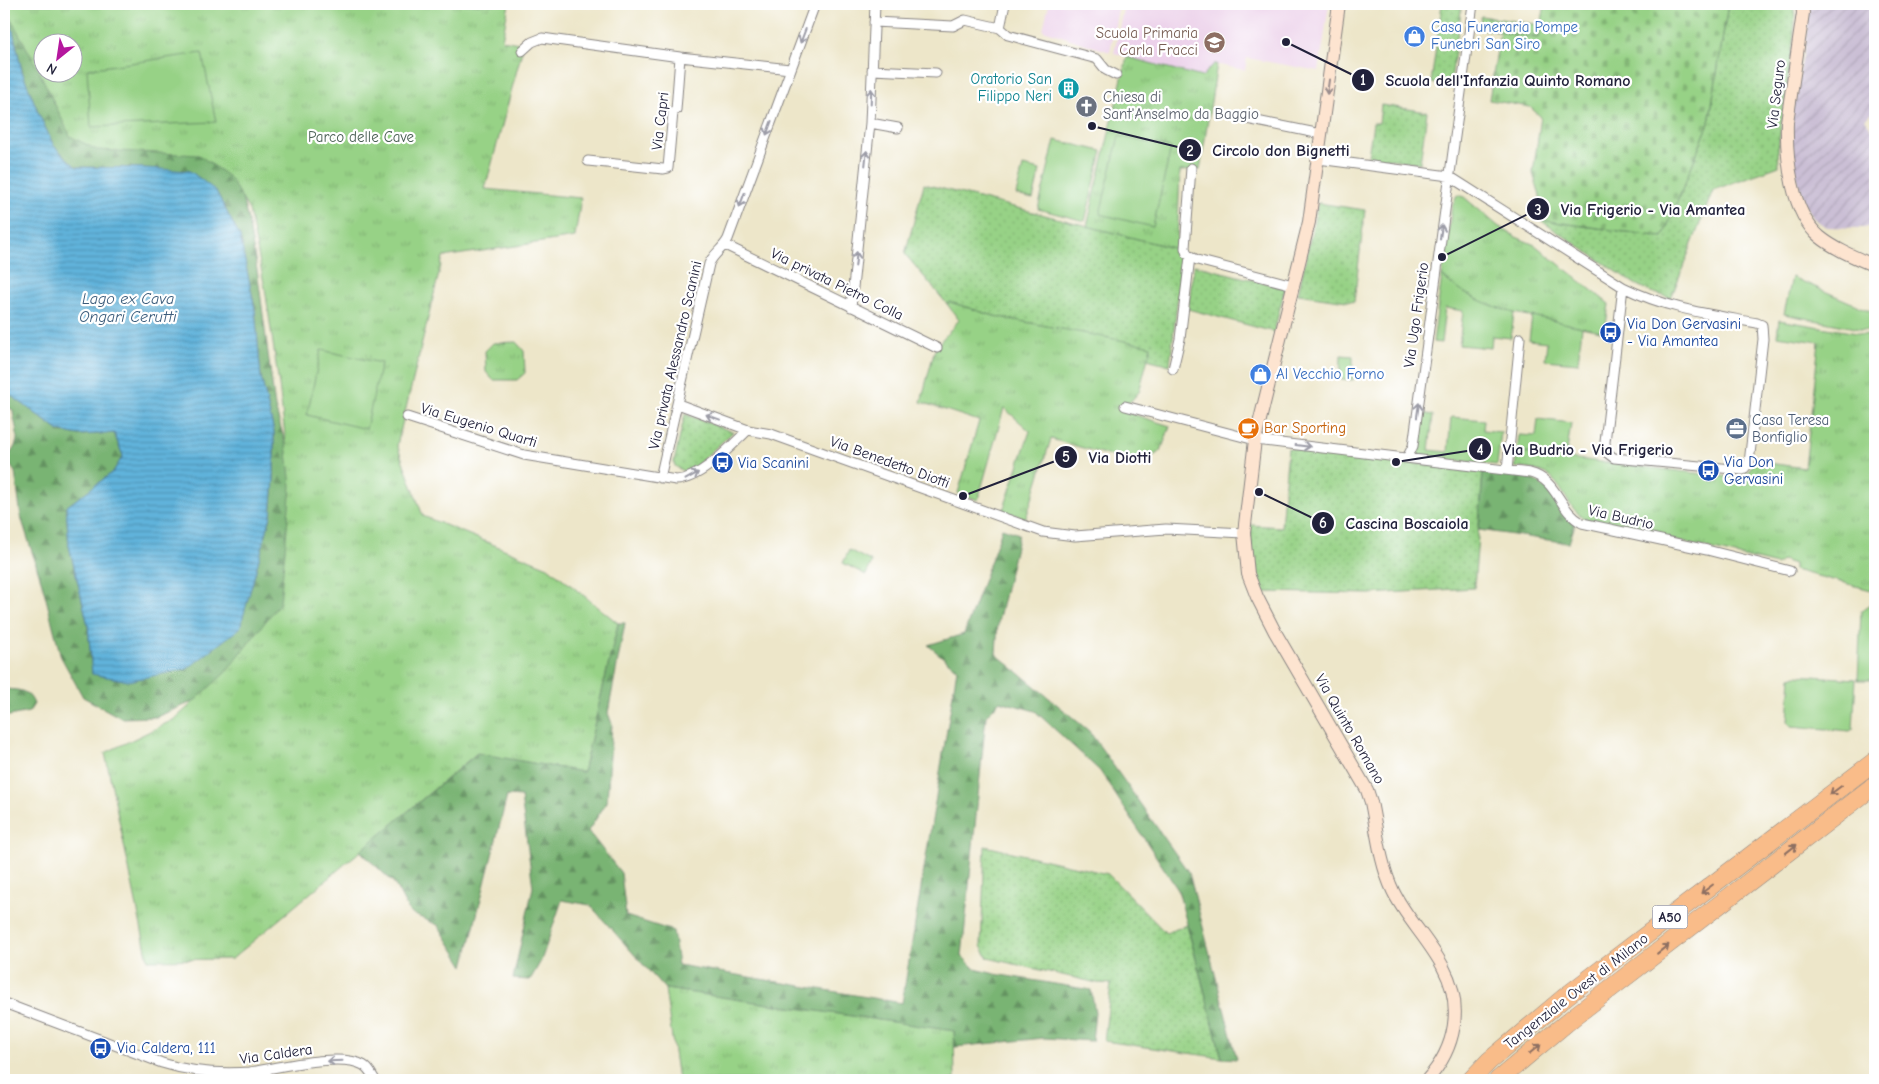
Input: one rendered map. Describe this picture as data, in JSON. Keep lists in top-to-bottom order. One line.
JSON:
{"streets":{"highway":["A50","Tangenziale Ovest di Milano"],"street":["Via Seguro","Via Capri","Via privata Pietro Colla","Via Ugo Frigerio","Via privata Alessandro Scanini","Via Eugenio Quarti","Via Benedetto Diotti","Via Budrio","Via Quinto Romano","Via Caldera"]},"crossings":[["Via privata Pietro Colla","Via privata Alessandro Scanini"],["Via Ugo Frigerio","Via Budrio"],["Via privata Alessandro Scanini","Via Eugenio Quarti"],["Via privata Alessandro Scanini","Via Benedetto Diotti"],["Via Benedetto Diotti","Via Quinto Romano"],["Via Budrio","Via Quinto Romano"]],"one_way":["Via Ugo Frigerio","Via privata Alessandro Scanini"],"water":["Lago ex Cava Ongari Cerutti"],"parks":["Parco delle Cave"],"places":{"shop":["Casa Funeraria Pompe Funebri San Siro","Al Vecchio Forno"],"school or university":["Scuola Primaria Carla Fracci"],"other":["Scuola dell'Infanzia Quinto Romano","Circolo don Bignetti","Via Frigerio - Via Amantea","Via Budrio - Via Frigerio","Cascina Boscaiola","Via Diotti"],"building":["Oratorio San Filippo Neri"],"church":["Chiesa di Sant'Anselmo da Baggio"],"bus stop":["Via Don Gervasini - Via Amantea","Via Scanini","Via Don Gervasini","Via Caldera, 111"],"cafe":["Bar Sporting"],"office":["Casa Teresa Bonfiglio"]},"north":"bottom left"}
